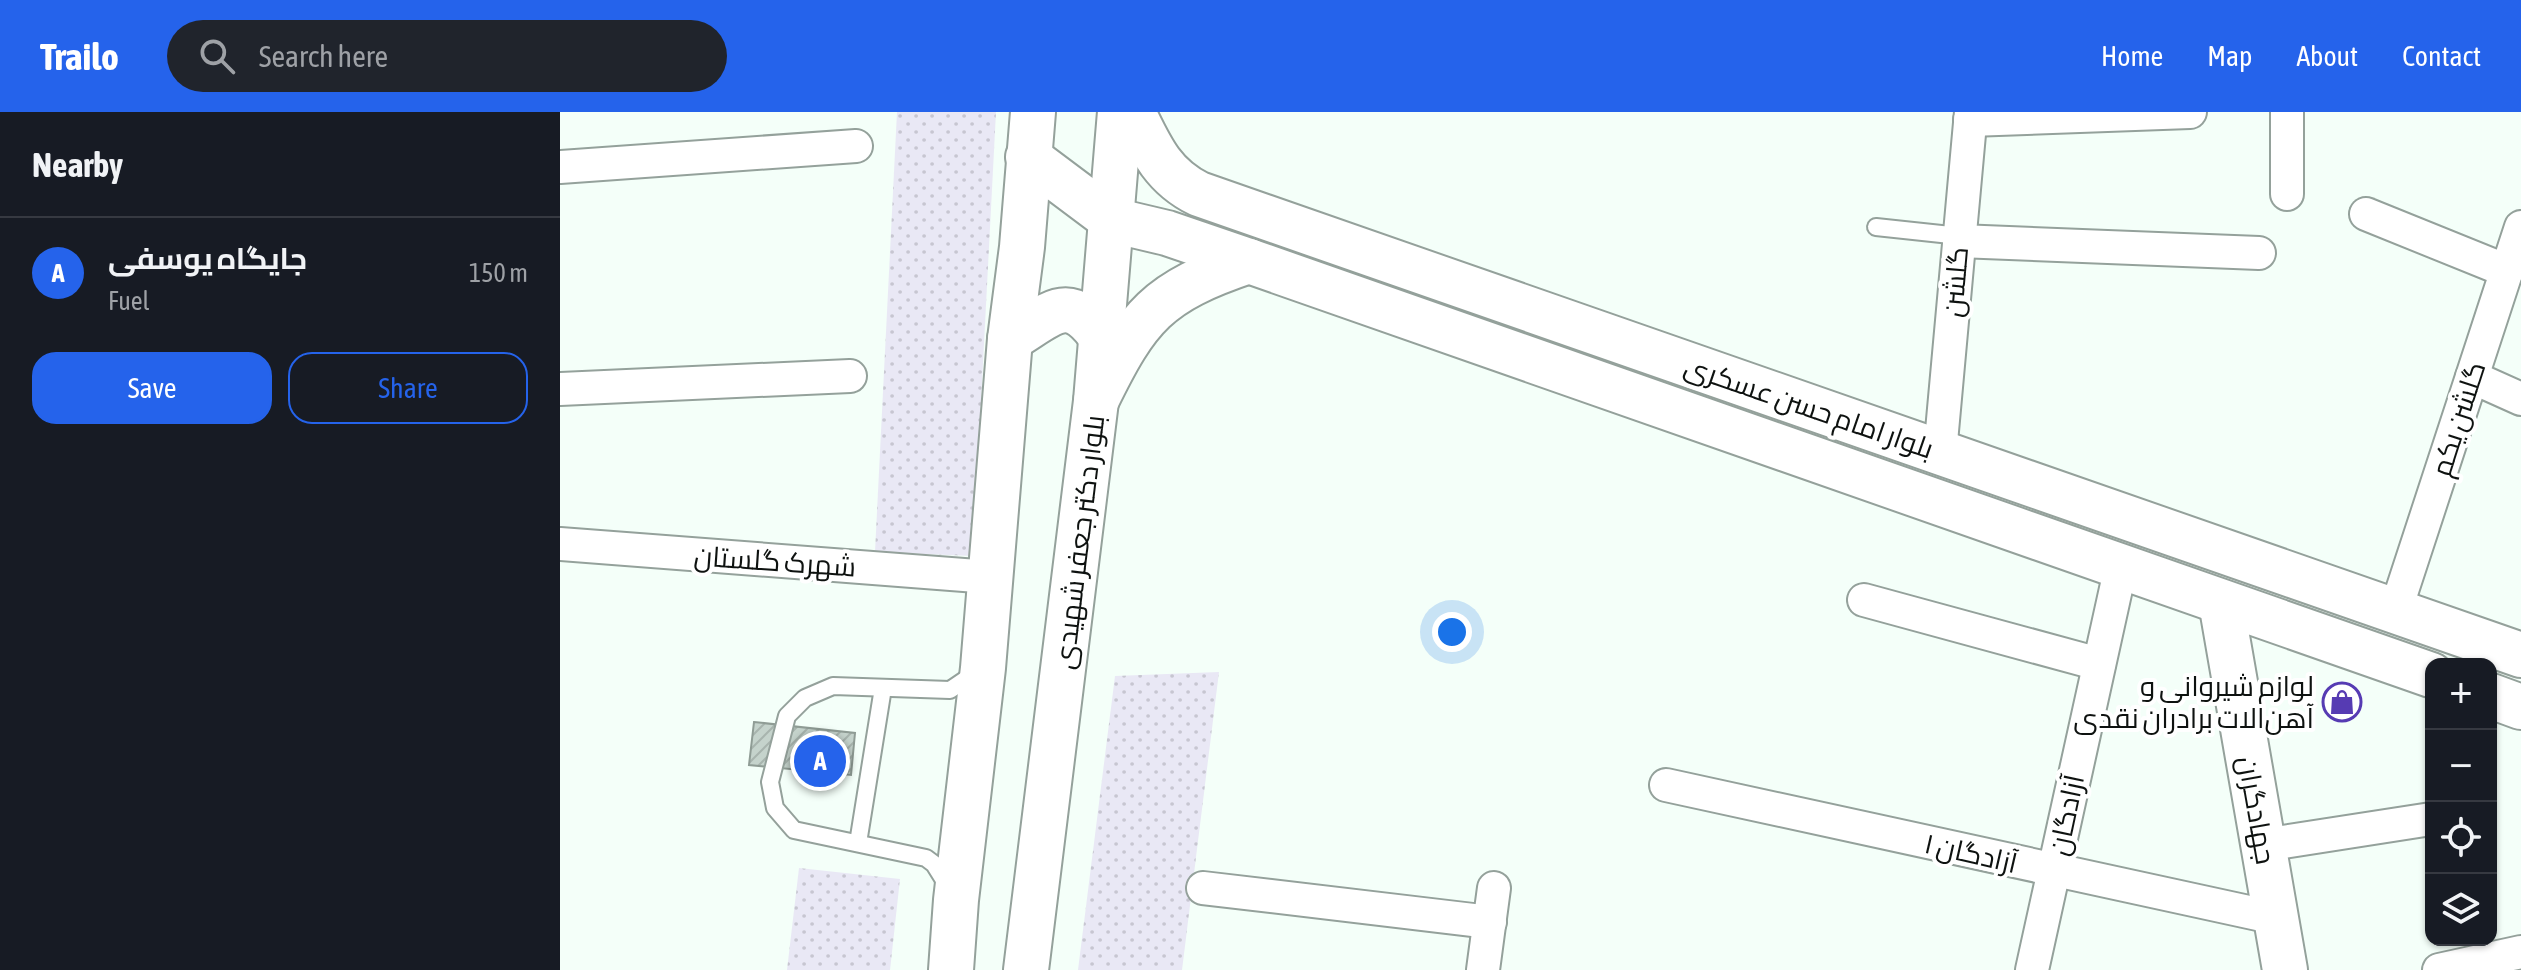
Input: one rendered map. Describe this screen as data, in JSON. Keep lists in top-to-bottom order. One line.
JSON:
{"streets":{"main road":["بلوار امام حسن عسکری","بلوار دکتر جعفر شهیدی","جهادگران"],"street":["گلشن","گلشن یکم","شهرک گلستان","آزادگان","آزادگان ۱"]},"crossings":[["گلشن","بلوار امام حسن عسکری"],["بلوار امام حسن عسکری","گلشن یکم"],["بلوار امام حسن عسکری","بلوار دکتر جعفر شهیدی"],["بلوار امام حسن عسکری","جهادگران"],["بلوار امام حسن عسکری","آزادگان"],["جهادگران","آزادگان ۱"],["آزادگان","آزادگان ۱"]],"places":{"shop":["لوازم شیروانی و آهن‌الات برادران نقدی"]},"page":{"header":"Trailo","search":"Search here","nav":["Home","Map","About","Contact"],"heading":"Nearby","list":[{"mark":"A","name":"جایگاه یوسفی","note":"Fuel","value":"150 m"}],"buttons":["Save","Share"],"map_buttons":["+","−"],"pins":"A"}}
